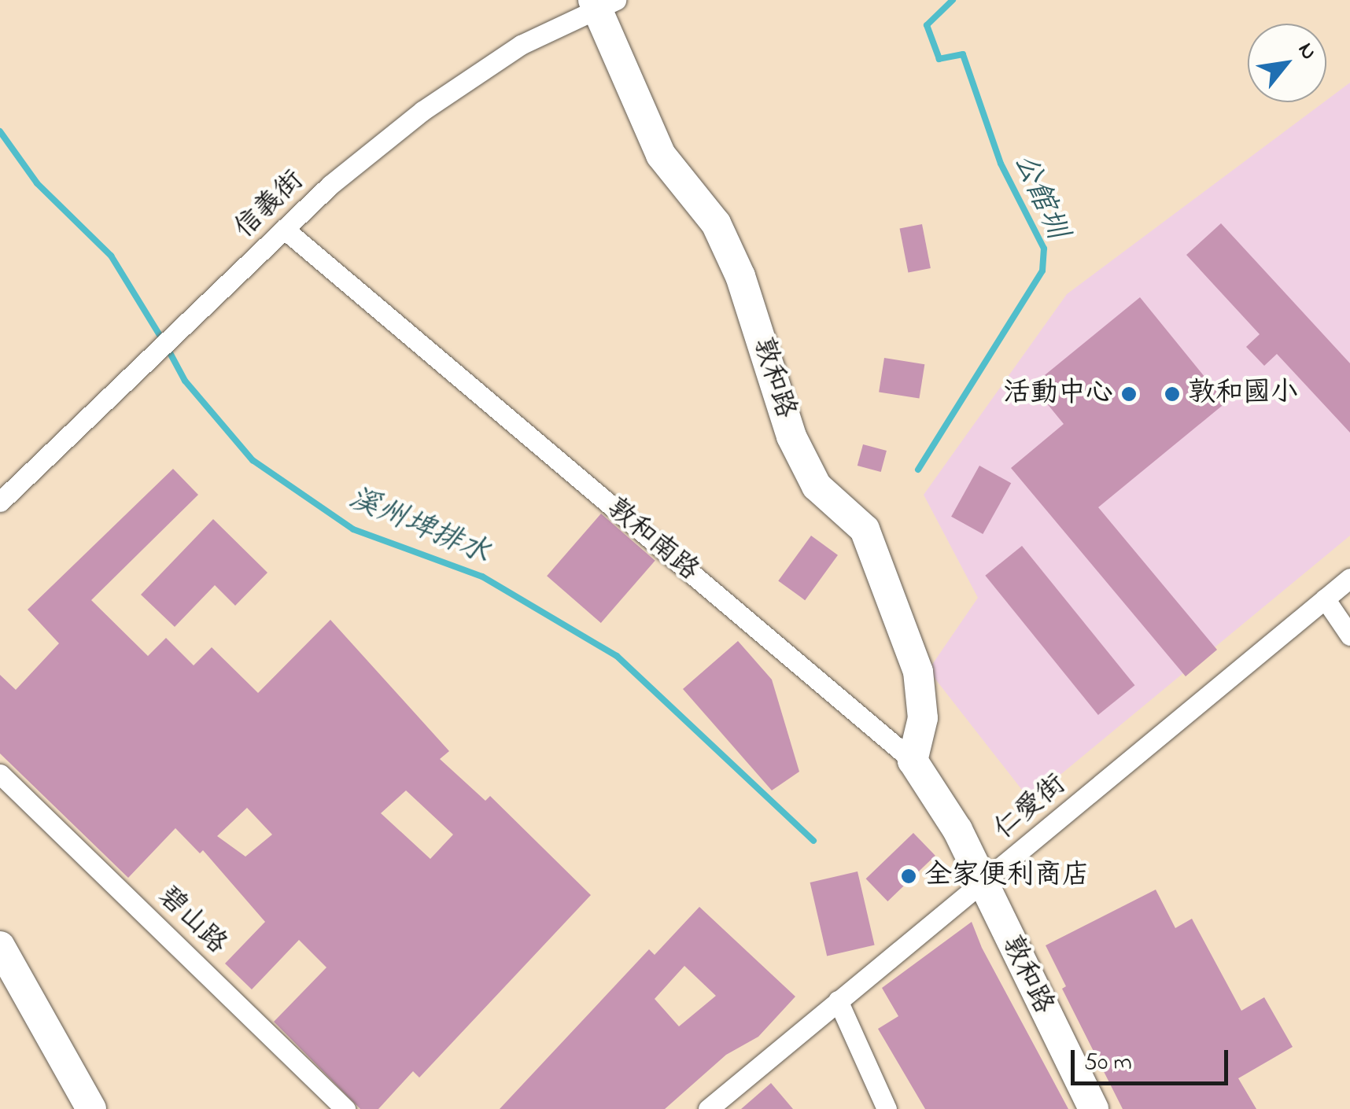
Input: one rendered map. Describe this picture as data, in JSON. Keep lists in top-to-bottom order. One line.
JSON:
{"streets":{"street":["信義街","敦和路","敦和南路","仁愛街","碧山路"]},"crossings":[["信義街","敦和路"],["信義街","敦和南路"],["敦和路","敦和南路"],["敦和路","仁愛街"],["敦和南路","仁愛街"]],"water":["公館圳","溪州埤排水"],"places":["活動中心","敦和國小","全家便利商店"],"scale_bar":"50 m","north":"top right"}
